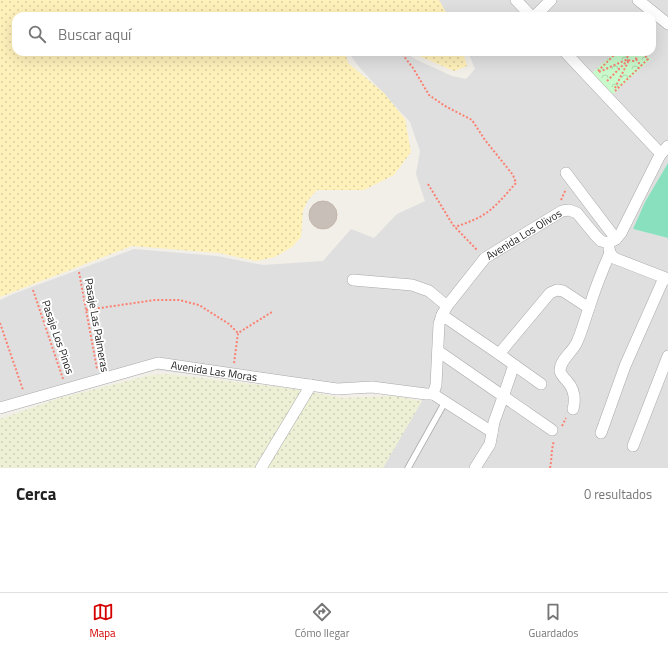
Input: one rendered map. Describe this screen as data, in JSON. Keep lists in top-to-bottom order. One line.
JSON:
{"streets":{"street":["Avenida Los Olivos","Avenida Las Moras"],"path":["Pasaje Las Palmeras","Pasaje Los Pinos"]},"crossings":[["Avenida Los Olivos","Avenida Las Moras"],["Pasaje Las Palmeras","Avenida Las Moras"],["Pasaje Los Pinos","Avenida Las Moras"]],"page":{"search":"Buscar aquí","heading":["Cerca","0 resultados"],"nav":["Mapa","Cómo llegar","Guardados"]}}
